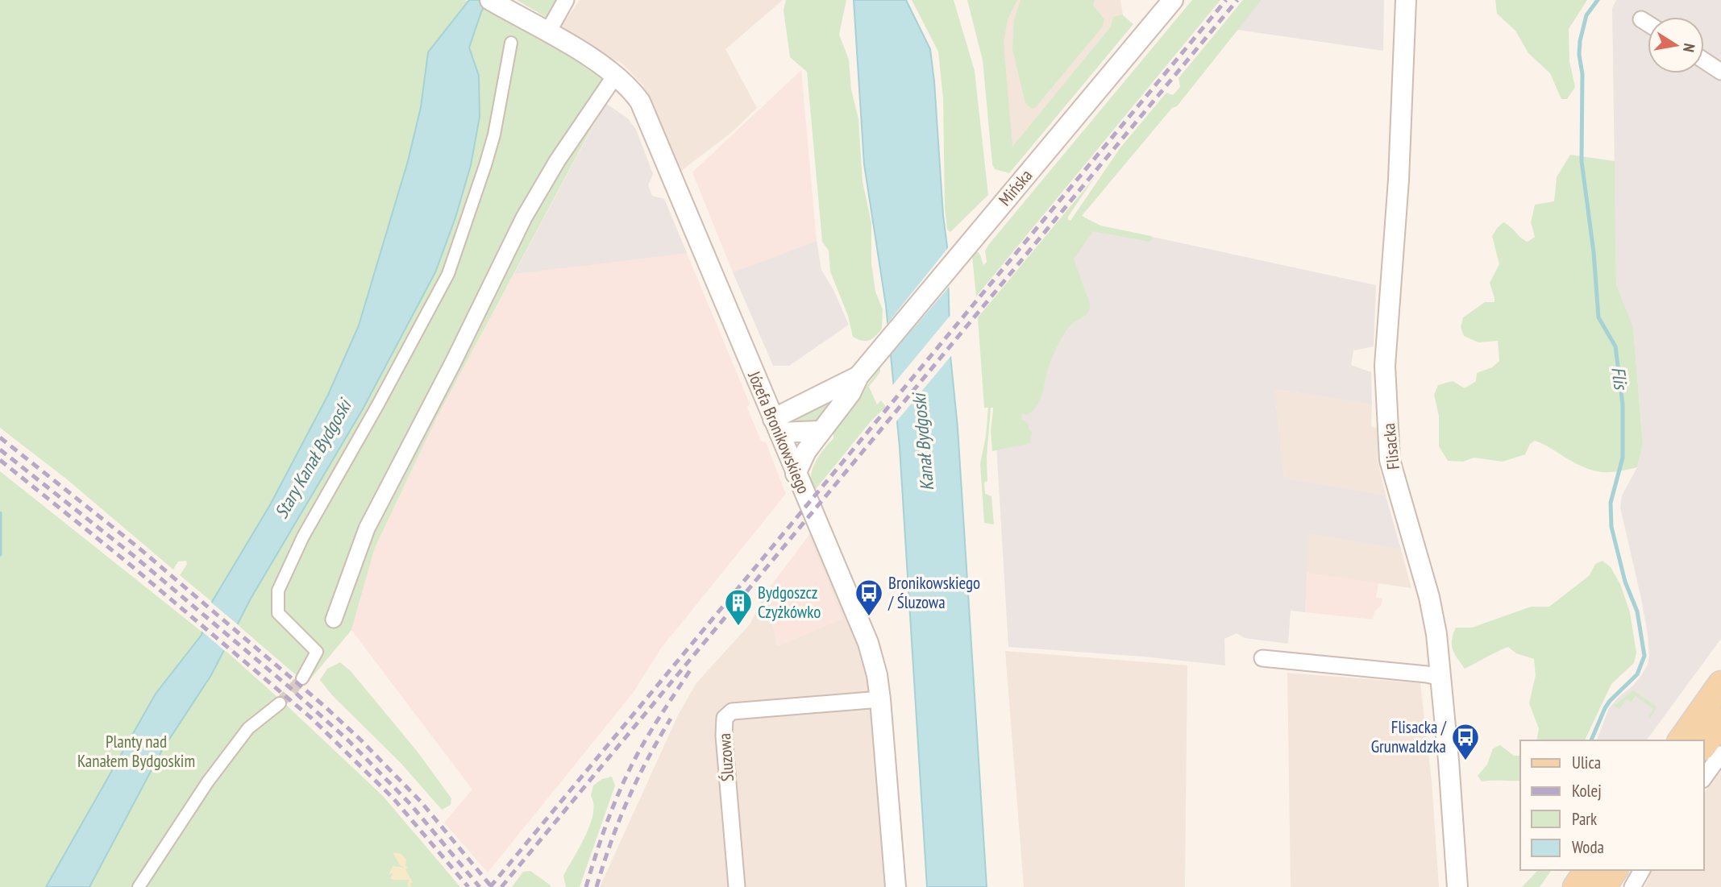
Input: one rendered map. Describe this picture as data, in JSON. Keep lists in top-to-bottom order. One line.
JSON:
{"streets":{"street":["Mińska","Józefa Bronikowskiego","Flisacka","Śluzowa"]},"crossings":[["Mińska","Józefa Bronikowskiego"],["Józefa Bronikowskiego","Śluzowa"]],"water":["Flis","Kanał Bydgoski","Stary Kanał Bydgoski"],"parks":["Planty nad Kanałem Bydgoskim"],"places":{"bus stop":["Bronikowskiego / Śluzowa","Flisacka / Grunwaldzka"],"building":["Bydgoszcz Czyżkówko"]},"legend":["Ulica","Kolej","Park","Woda"],"north":"right"}
